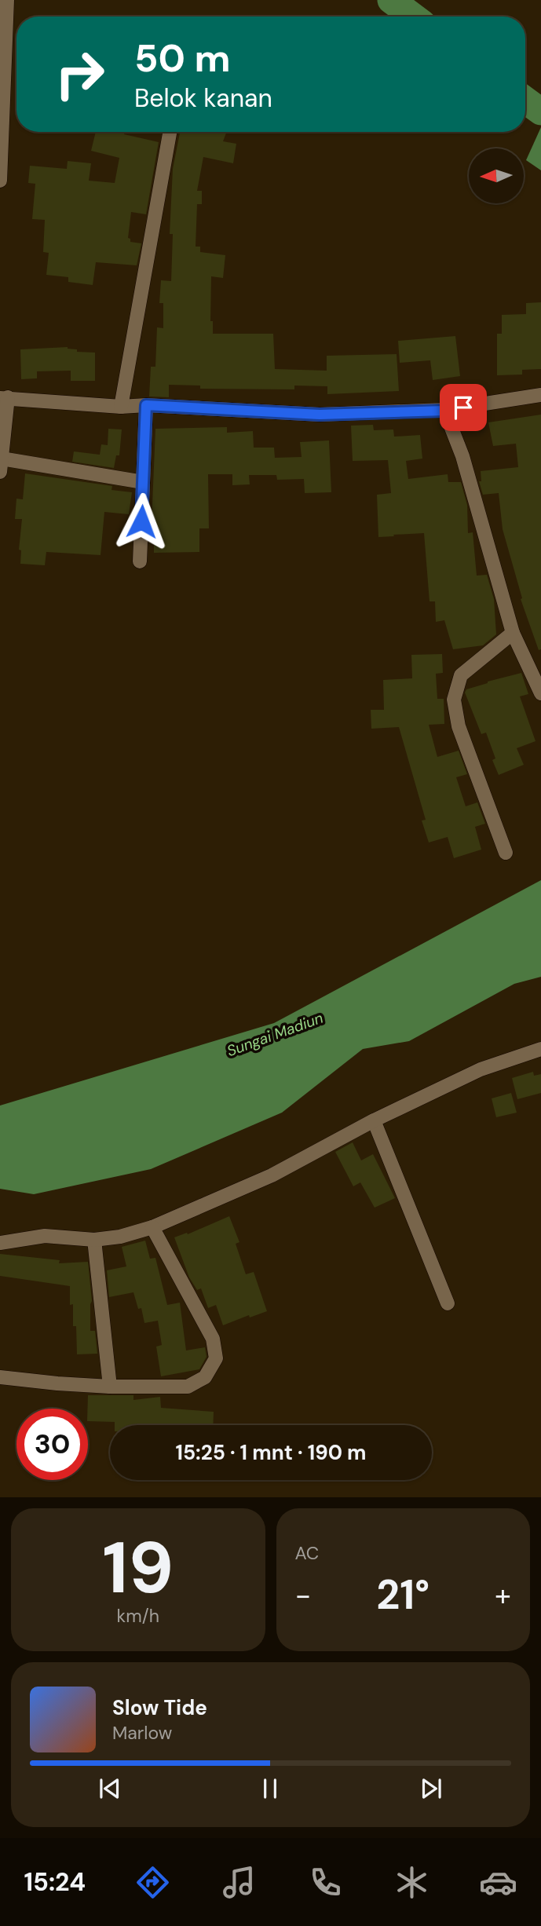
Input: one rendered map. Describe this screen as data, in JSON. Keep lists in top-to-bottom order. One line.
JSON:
{"water":["Sungai Madiun"],"north":"left","page":{"turn":["50 m","Belok kanan"],"limit":"30","trip":"15:25 · 1 mnt · 190 m","tile":[["19","km/h"],"AC"],"heat":["−","21°","+"],"song":["Slow Tide","Marlow"],"tabs":"15:24"}}
